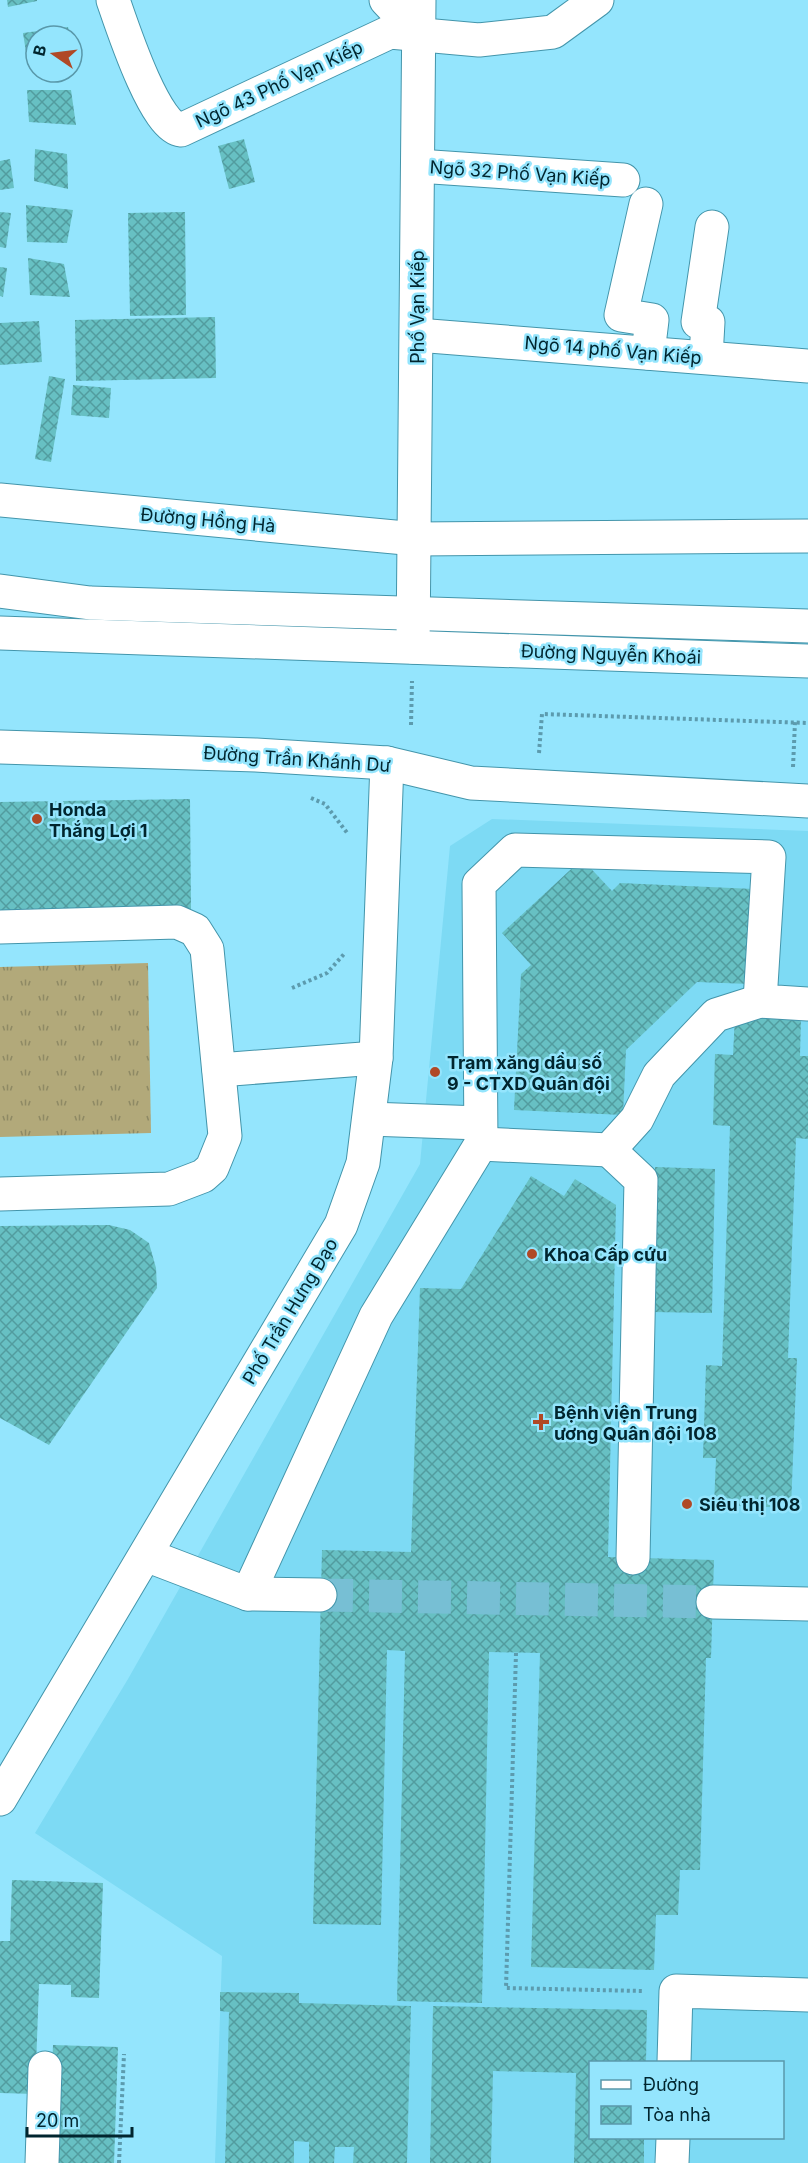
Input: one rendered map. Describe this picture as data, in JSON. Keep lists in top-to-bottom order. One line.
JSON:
{"streets":{"main road":["Ngõ 43 Phố Vạn Kiếp","Ngõ 32 Phố Vạn Kiếp","Phố Vạn Kiếp","Ngõ 14 phố Vạn Kiếp","Đường Hồng Hà","Đường Nguyễn Khoái","Đường Trần Khánh Dư","Phố Trần Hưng Đạo"]},"crossings":[["Ngõ 43 Phố Vạn Kiếp","Phố Vạn Kiếp"],["Ngõ 32 Phố Vạn Kiếp","Phố Vạn Kiếp"],["Phố Vạn Kiếp","Ngõ 14 phố Vạn Kiếp"],["Phố Vạn Kiếp","Đường Hồng Hà"],["Phố Vạn Kiếp","Đường Nguyễn Khoái"],["Đường Trần Khánh Dư","Phố Trần Hưng Đạo"]],"places":{"other":["Honda Thắng Lợi 1","Trạm xăng dầu số 9 - CTXD Quân đội","Khoa Cấp cứu","Siêu thị 108"],"health":["Bệnh viện Trung ương Quân đội 108"]},"legend":["Đường","Tòa nhà"],"scale_bar":"20 m","north":"left"}
